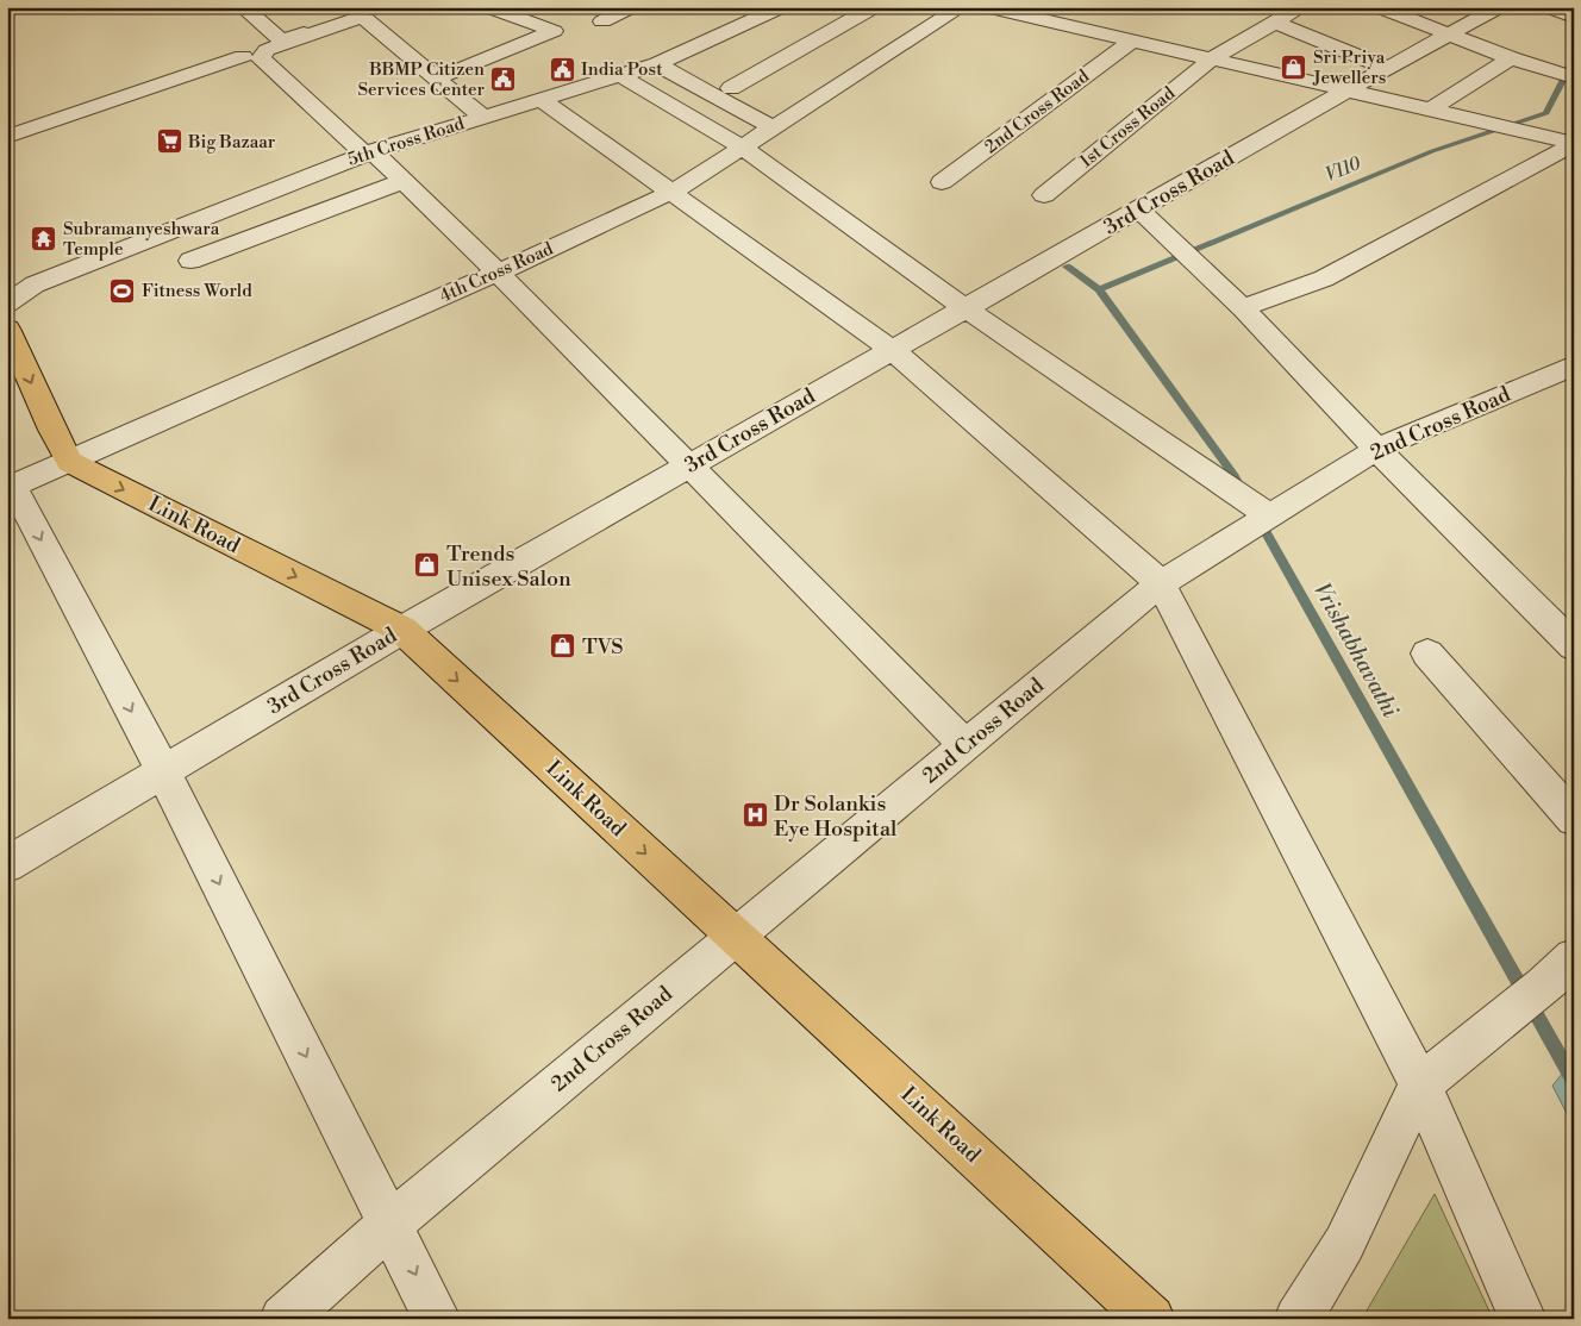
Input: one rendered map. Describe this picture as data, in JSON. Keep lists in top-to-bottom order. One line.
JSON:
{"streets":{"main road":["Link Road"],"street":["2nd Cross Road","1st Cross Road","5th Cross Road","3rd Cross Road","4th Cross Road"]},"crossings":[["2nd Cross Road","Link Road"],["3rd Cross Road","Link Road"],["4th Cross Road","Link Road"]],"one_way":["Link Road"],"water":["V110","Vrishabhavathi"],"places":{"shop":["Sri Priya Jewellers","Trends Unisex Salon","TVS"],"public building":["India Post","BBMP Citizen Services Center"],"supermarket":["Big Bazaar"],"temple":["Subramanyeshwara Temple"],"sports":["Fitness World"],"hospital":["Dr Solankis Eye Hospital"]}}
